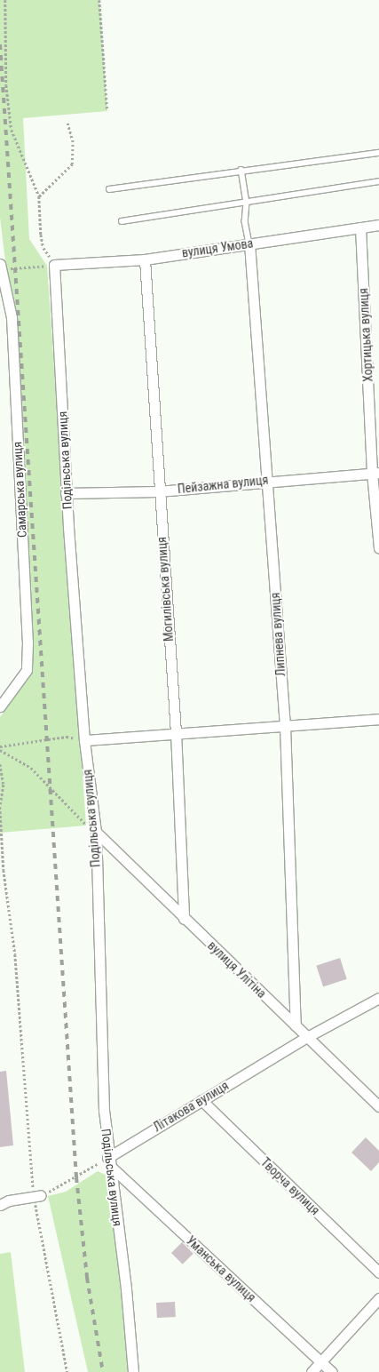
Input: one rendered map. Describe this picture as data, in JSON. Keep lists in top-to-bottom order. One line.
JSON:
{"streets":{"street":["вулиця Умова","Хортицька вулиця","Подільська вулиця","Пейзажна вулиця","Самарська вулиця","Могилівська вулиця","Липнева вулиця","вулиця Улітіна","Літакова вулиця","Творча вулиця","Уманська вулиця"]},"crossings":[["вулиця Умова","Хортицька вулиця"],["вулиця Умова","Подільська вулиця"],["вулиця Умова","Могилівська вулиця"],["вулиця Умова","Липнева вулиця"],["Хортицька вулиця","Пейзажна вулиця"],["Подільська вулиця","Пейзажна вулиця"],["Подільська вулиця","вулиця Улітіна"],["Подільська вулиця","Літакова вулиця"],["Подільська вулиця","Уманська вулиця"],["Пейзажна вулиця","Могилівська вулиця"],["Пейзажна вулиця","Липнева вулиця"],["Могилівська вулиця","вулиця Улітіна"],["Липнева вулиця","вулиця Улітіна"],["вулиця Улітіна","Літакова вулиця"],["Літакова вулиця","Творча вулиця"],["Літакова вулиця","Уманська вулиця"]]}
